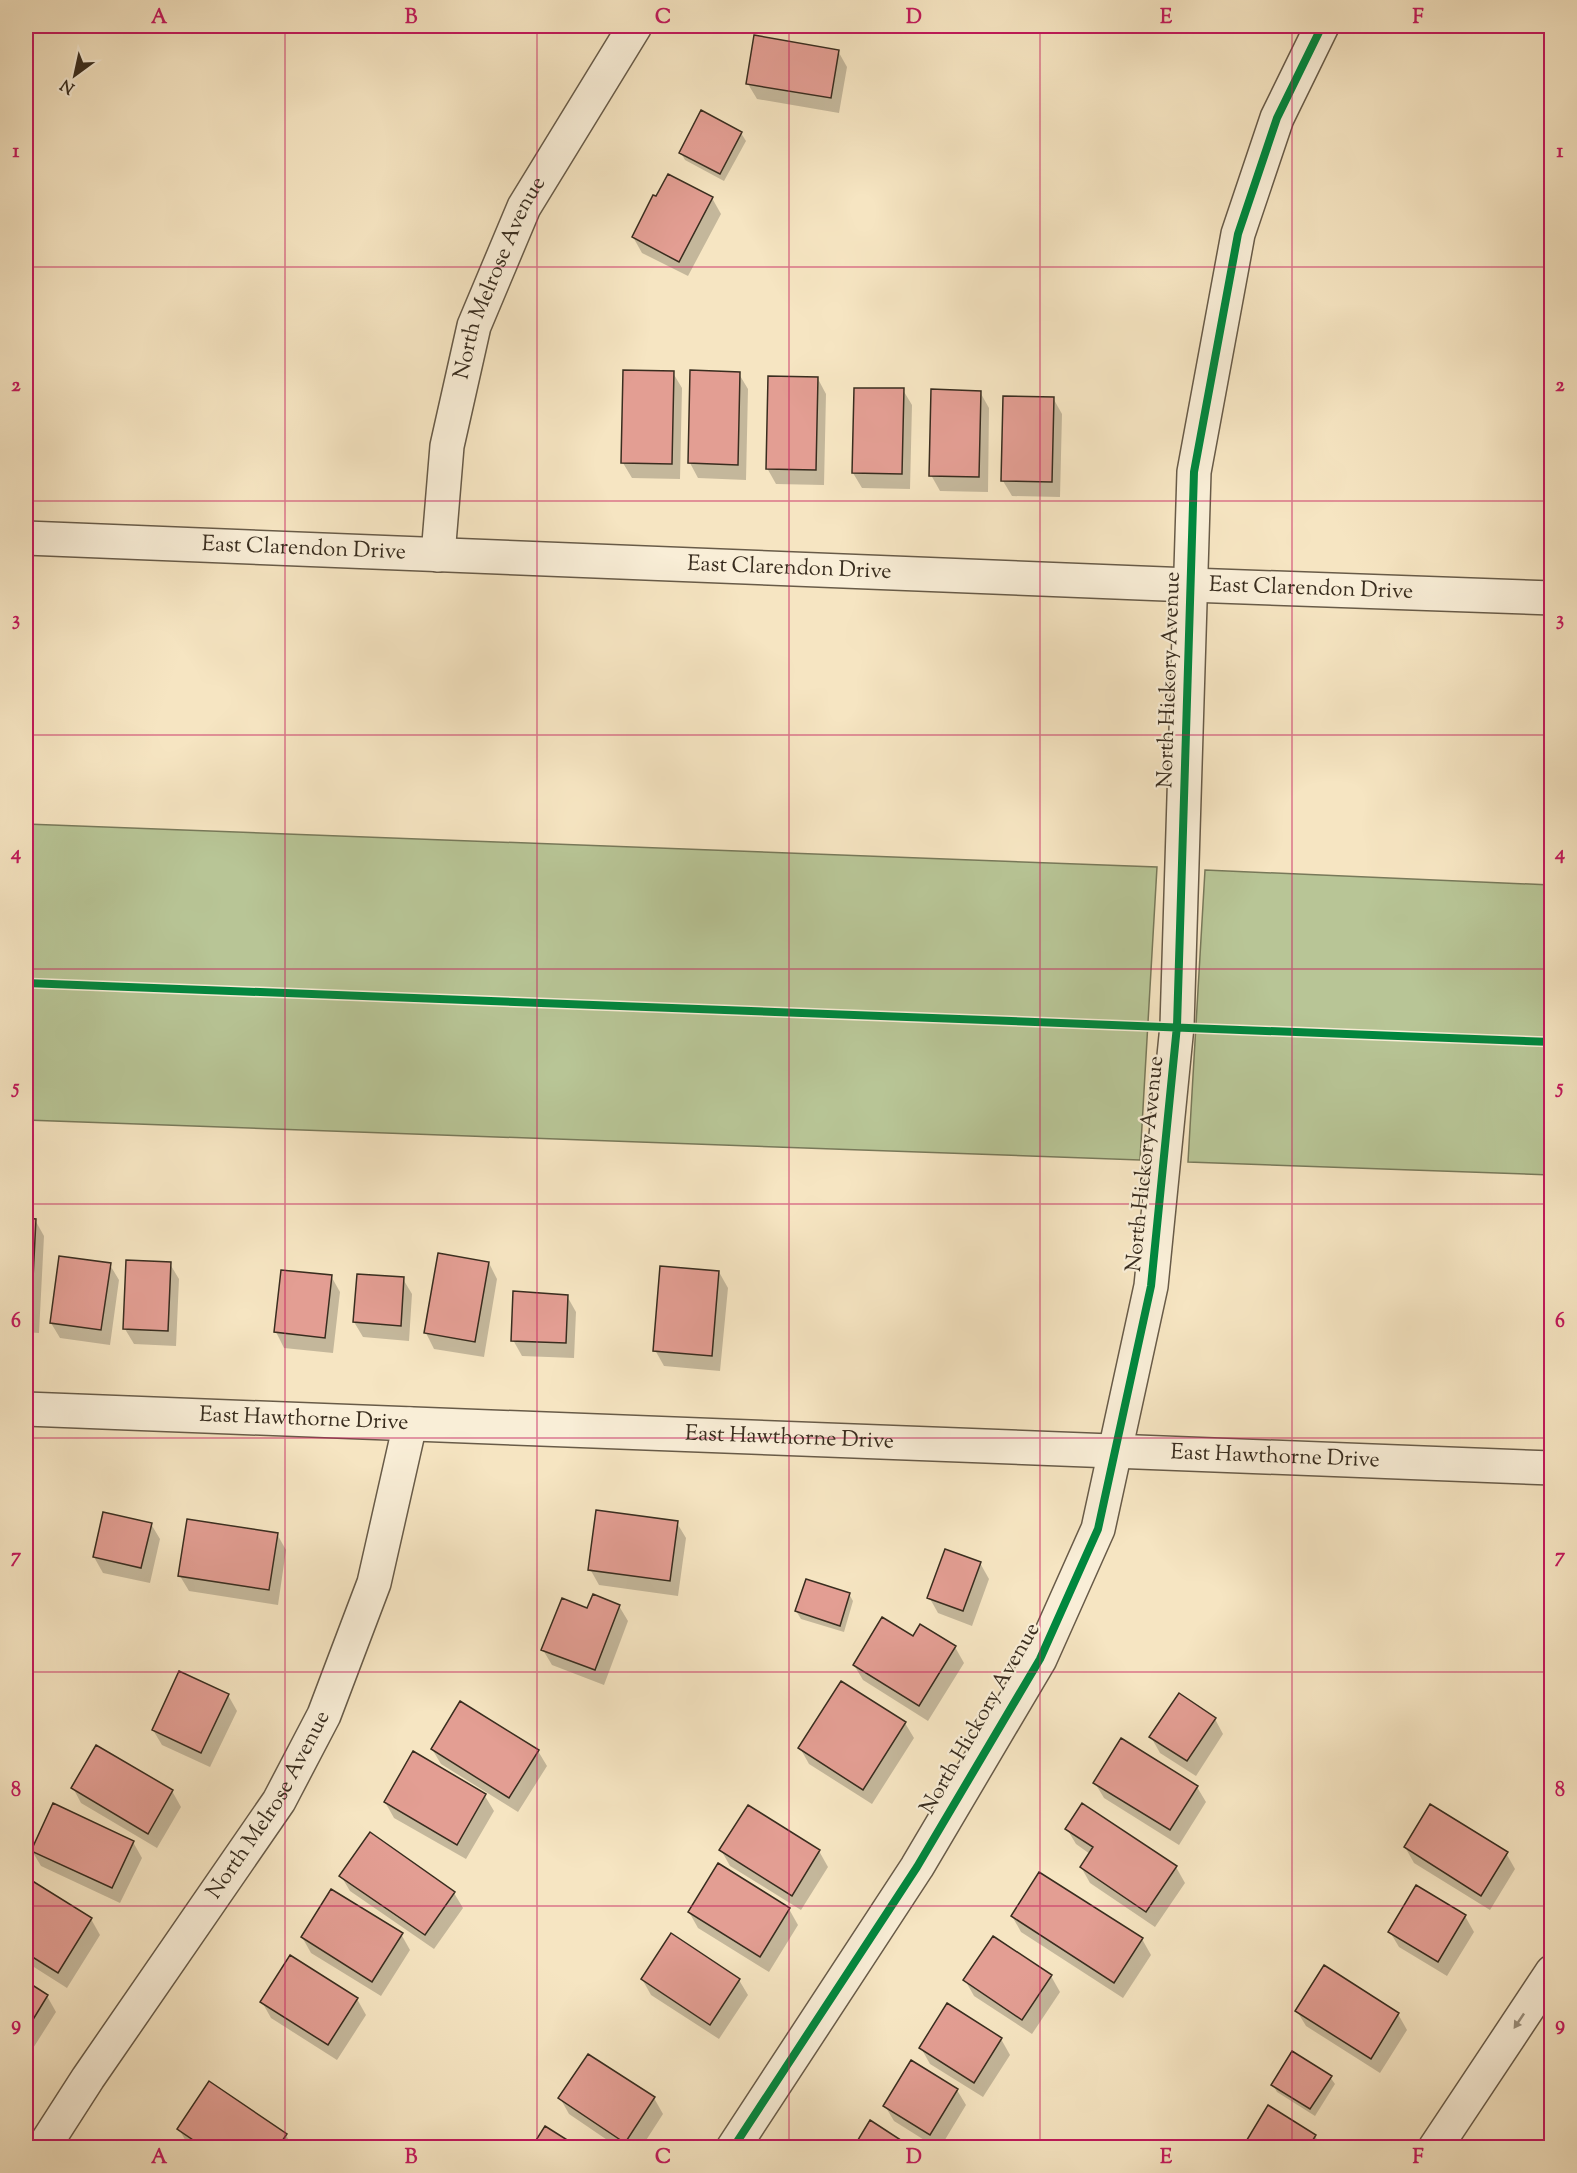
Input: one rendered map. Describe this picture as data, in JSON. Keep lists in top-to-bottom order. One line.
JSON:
{"streets":{"street":["North Melrose Avenue","East Clarendon Drive","North Hickory Avenue","East Hawthorne Drive"]},"crossings":[["North Melrose Avenue","East Clarendon Drive"],["North Melrose Avenue","East Hawthorne Drive"],["East Clarendon Drive","North Hickory Avenue"],["North Hickory Avenue","East Hawthorne Drive"]],"north":"bottom left","grid":{"columns":["A","B","C","D","E","F"],"rows":["1","2","3","4","5","6","7","8","9"]}}
